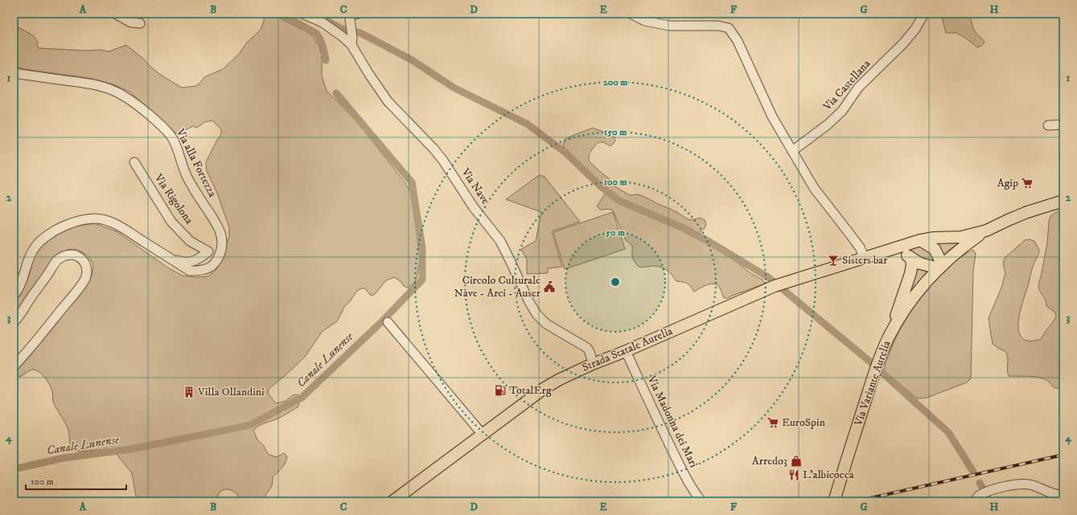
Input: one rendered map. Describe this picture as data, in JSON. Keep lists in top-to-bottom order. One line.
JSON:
{"streets":{"main road":["Strada Statale Aurelia","Via Variante Aurelia"],"street":["Via Castellana","Via alla Fortezza","Via Nave","Via Rigolona","Via Madonna dei Mari"]},"crossings":[["Via alla Fortezza","Via Rigolona"],["Via Nave","Strada Statale Aurelia"],["Strada Statale Aurelia","Via Variante Aurelia"],["Strada Statale Aurelia","Via Madonna dei Mari"]],"water":["Canale Lunense"],"places":{"supermarket":["Agip","EuroSpin"],"bar":["Sisters bar"],"public building":["Circolo Culturale Nave - Arci - Auser"],"fuel station":["TotalErg"],"building":["Villa Ollandini"],"shop":["Arredo3"],"restaurant":["L'albicocca"]},"scale_bar":"100 m","grid":{"columns":["A","B","C","D","E","F","G","H"],"rows":["1","2","3","4"]},"rings":["200 m","150 m","100 m","50 m"]}
